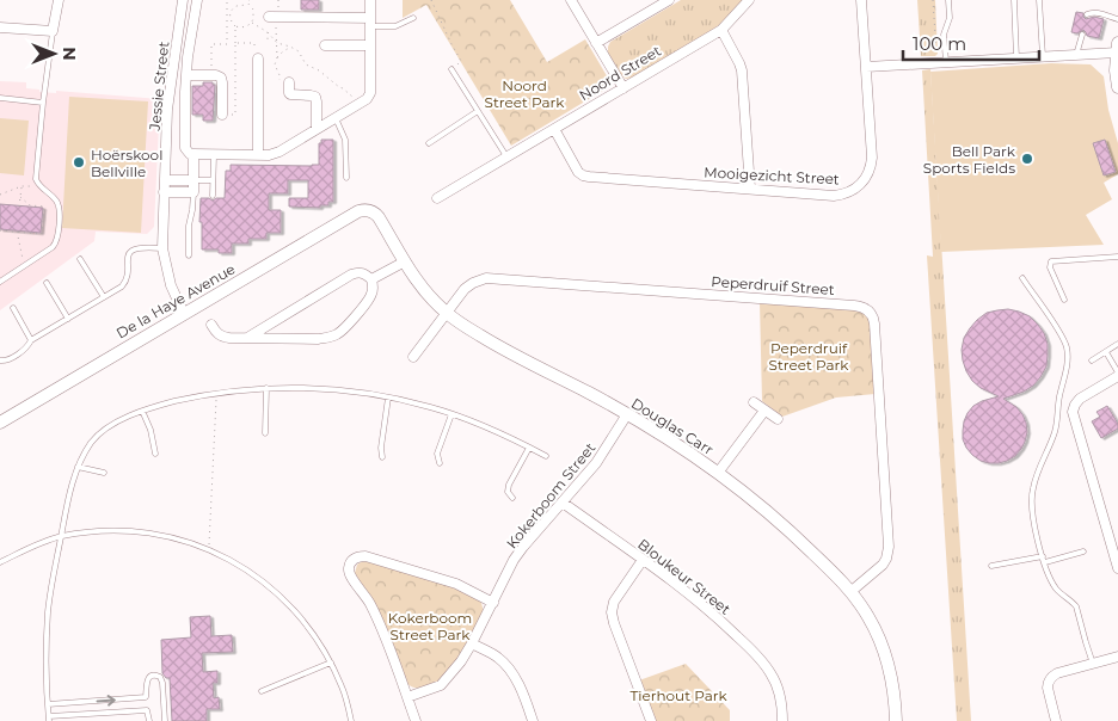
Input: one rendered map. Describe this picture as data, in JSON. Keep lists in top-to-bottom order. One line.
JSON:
{"streets":{"street":["Noord Street","Jessie Street","Mooigezicht Street","Peperdruif Street","De la Haye Avenue","Douglas Carr","Kokerboom Street","Bloukeur Street"]},"crossings":[["Noord Street","Mooigezicht Street"],["Jessie Street","De la Haye Avenue"],["Peperdruif Street","Douglas Carr"],["De la Haye Avenue","Douglas Carr"],["Douglas Carr","Kokerboom Street"],["Kokerboom Street","Bloukeur Street"]],"parks":["Noord Street Park","Peperdruif Street Park","Kokerboom Street Park","Tierhout Park"],"places":["Bell Park Sports Fields","Hoërskool Bellville"],"scale_bar":"100 m","north":"right"}
